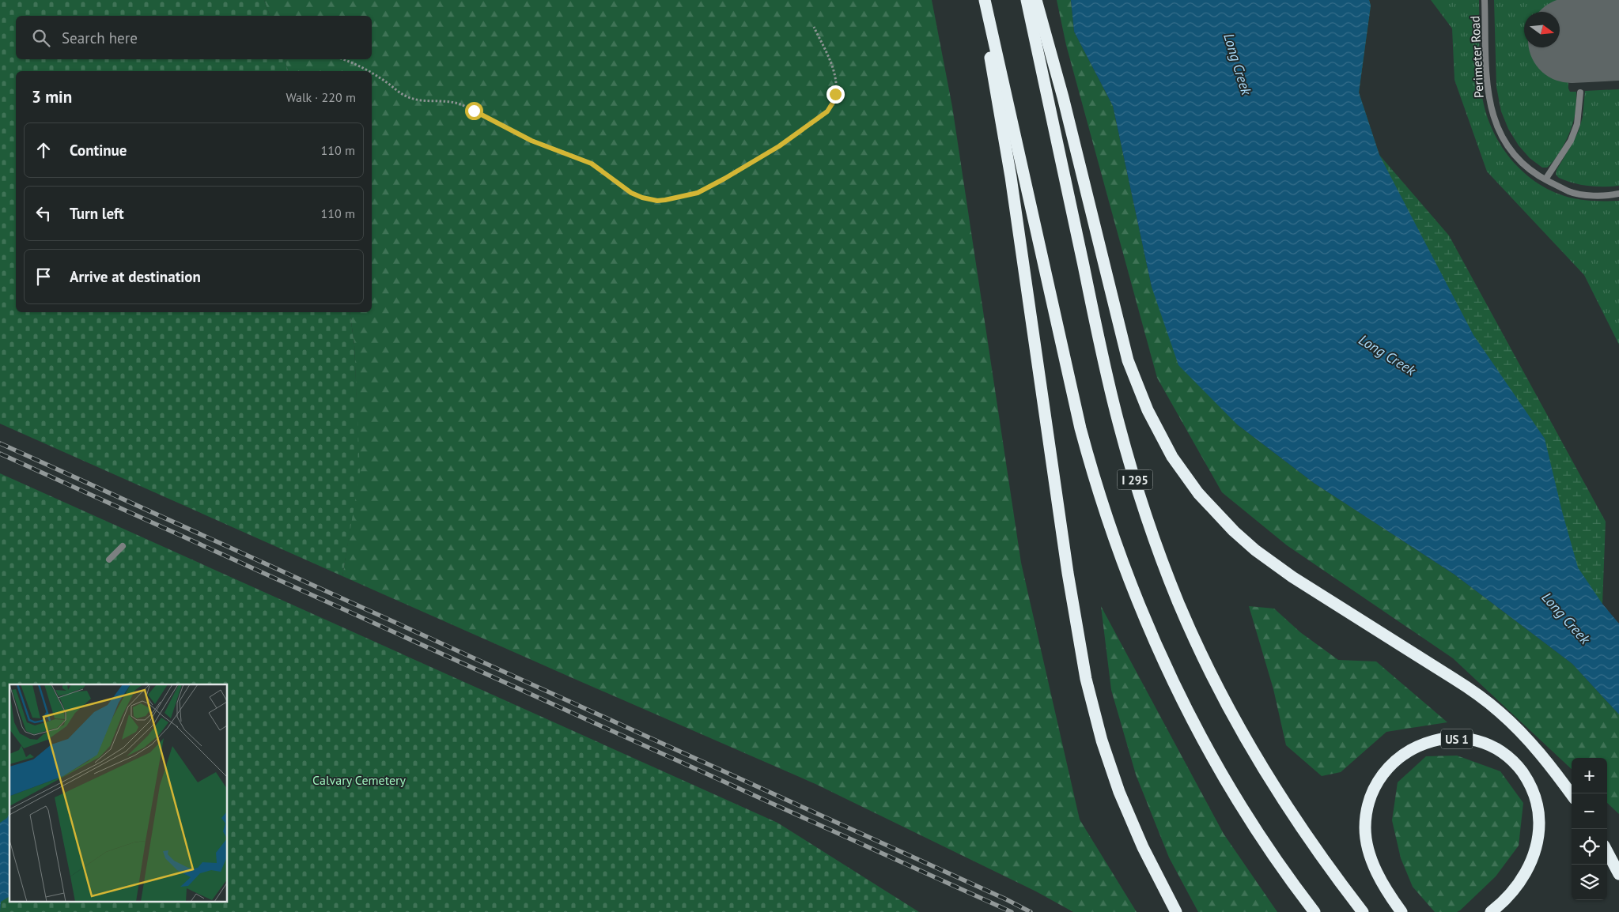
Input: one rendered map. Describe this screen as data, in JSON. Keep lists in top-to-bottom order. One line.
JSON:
{"streets":{"highway":["I 295","US 1"],"lane":["Perimeter Road"]},"water":["Long Creek"],"parks":["Calvary Cemetery"],"north":"right","page":{"search":"Search here","heading":["3 min","Walk · 220 m"],"list":[["Continue","110 m"],["Turn left","110 m"],"Arrive at destination"],"map_buttons":["+","−"]}}
